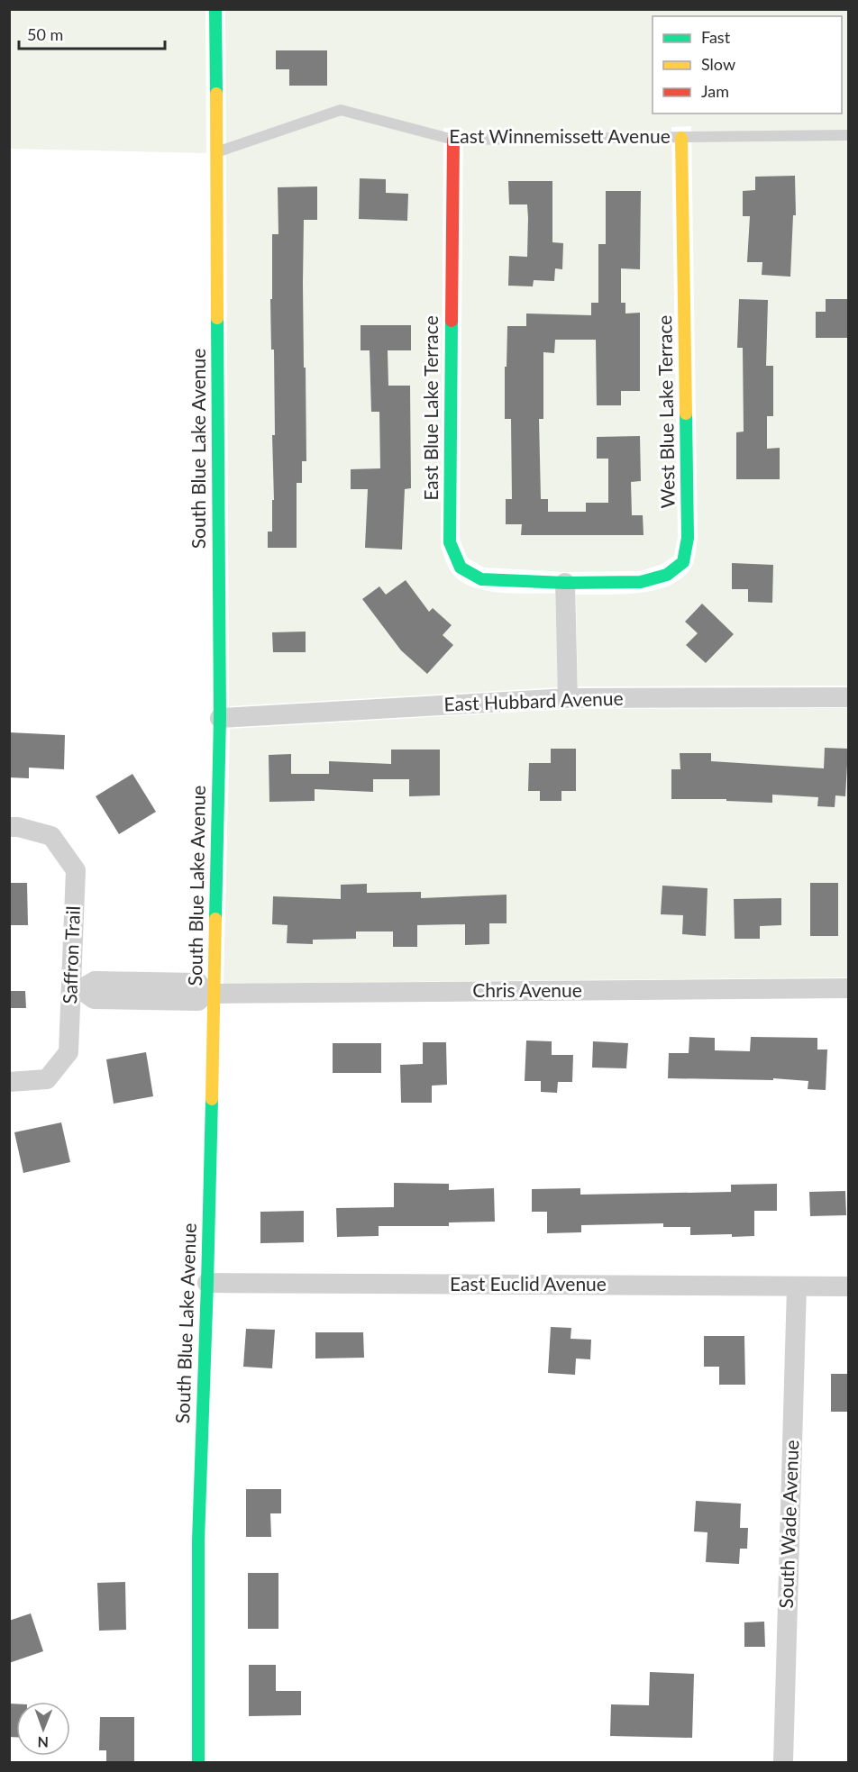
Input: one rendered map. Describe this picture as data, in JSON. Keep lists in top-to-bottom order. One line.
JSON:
{"streets":{"main road":["East Blue Lake Terrace","West Blue Lake Terrace","South Blue Lake Avenue"],"street":["East Hubbard Avenue","Saffron Trail","Chris Avenue","East Euclid Avenue","South Wade Avenue"],"lane":["East Winnemissett Avenue"]},"crossings":[["East Winnemissett Avenue","East Blue Lake Terrace"],["East Winnemissett Avenue","West Blue Lake Terrace"],["East Winnemissett Avenue","South Blue Lake Avenue"],["East Blue Lake Terrace","West Blue Lake Terrace"],["South Blue Lake Avenue","East Hubbard Avenue"],["South Blue Lake Avenue","Chris Avenue"],["South Blue Lake Avenue","East Euclid Avenue"],["Saffron Trail","Chris Avenue"],["East Euclid Avenue","South Wade Avenue"]],"legend":["Fast","Slow","Jam"],"scale_bar":"50 m","north":"bottom"}
